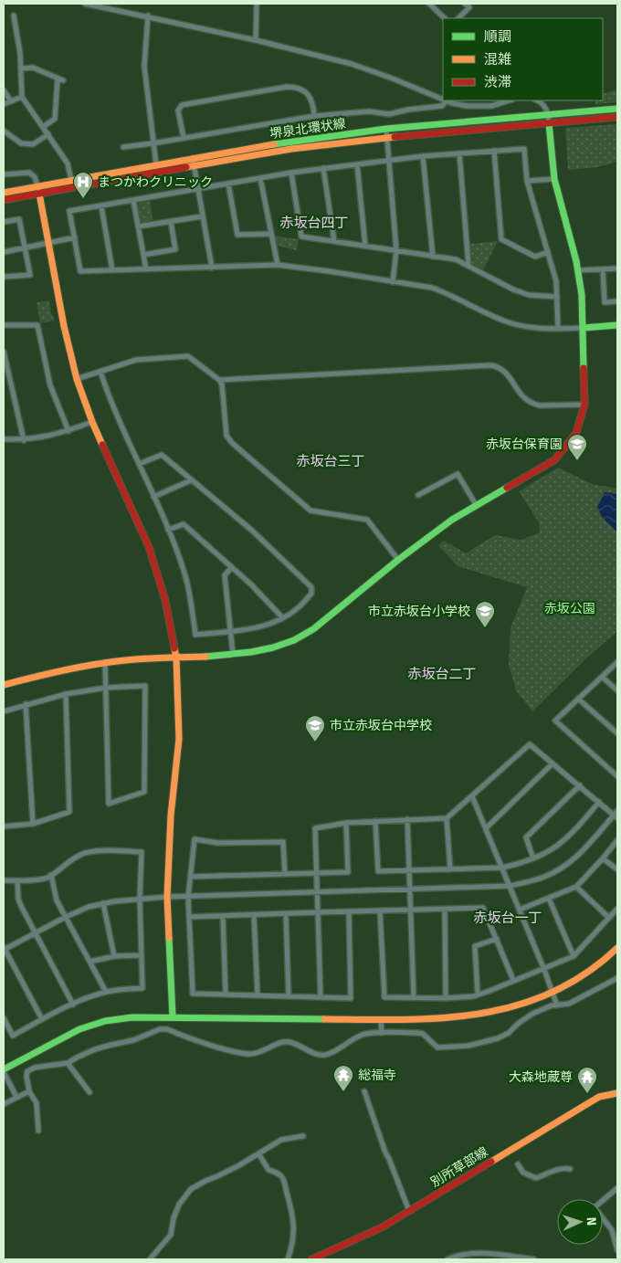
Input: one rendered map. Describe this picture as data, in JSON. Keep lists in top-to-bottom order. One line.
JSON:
{"streets":{"street":["堺泉北環状線","別所草部線"]},"districts":["赤坂台四丁","赤坂台三丁","赤坂台二丁","赤坂台一丁"],"parks":["赤坂公園"],"places":{"hospital":["まつかわクリニック"],"school or university":["赤坂台保育園","市立赤坂台小学校","市立赤坂台中学校"],"temple":["総福寺","大森地蔵尊"]},"legend":["順調","混雑","渋滞"],"north":"right"}
